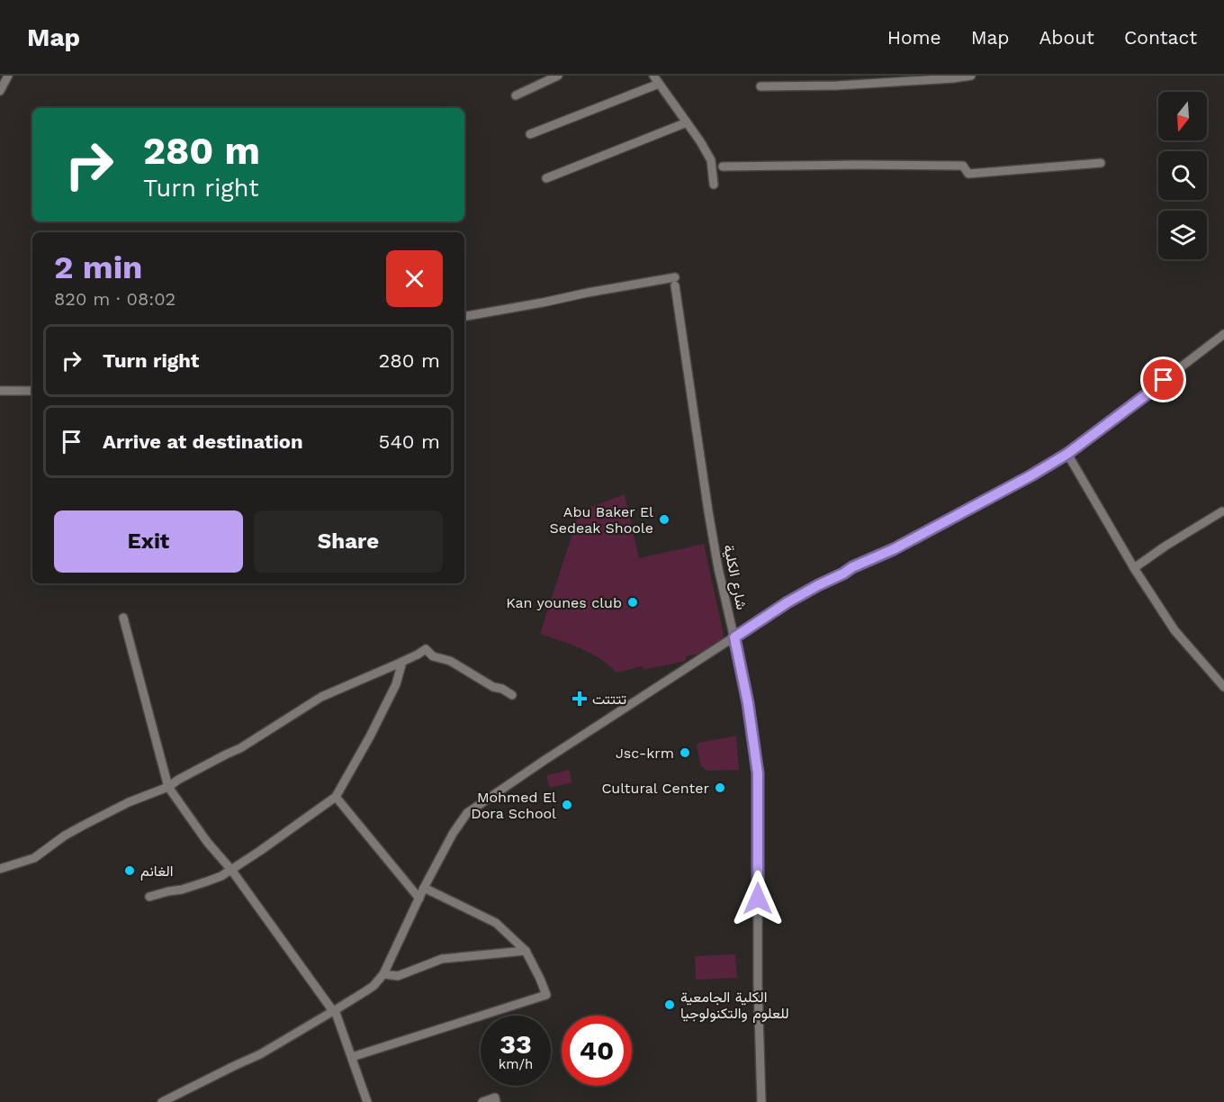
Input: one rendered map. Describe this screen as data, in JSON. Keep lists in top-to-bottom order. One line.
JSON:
{"streets":{"street":["شارع الكلية"]},"places":{"other":["Abu Baker El Sedeak Shoole","Kan younes club","Jsc-krm","Cultural Center","Mohmed El Dora School","الغانم","الكلية الجامعية للعلوم والتكنولوجيا"],"health":["تتتتت"]},"north":"bottom","page":{"header":"Map","nav":["Home","Map","About","Contact"],"turn":["280 m","Turn right"],"heading":["2 min","820 m · 08:02"],"list":[{"name":"Turn right","value":"280 m"},{"name":"Arrive at destination","value":"540 m"}],"buttons":["Exit","Share"],"speed":"33 km/h","limit":"40"}}
